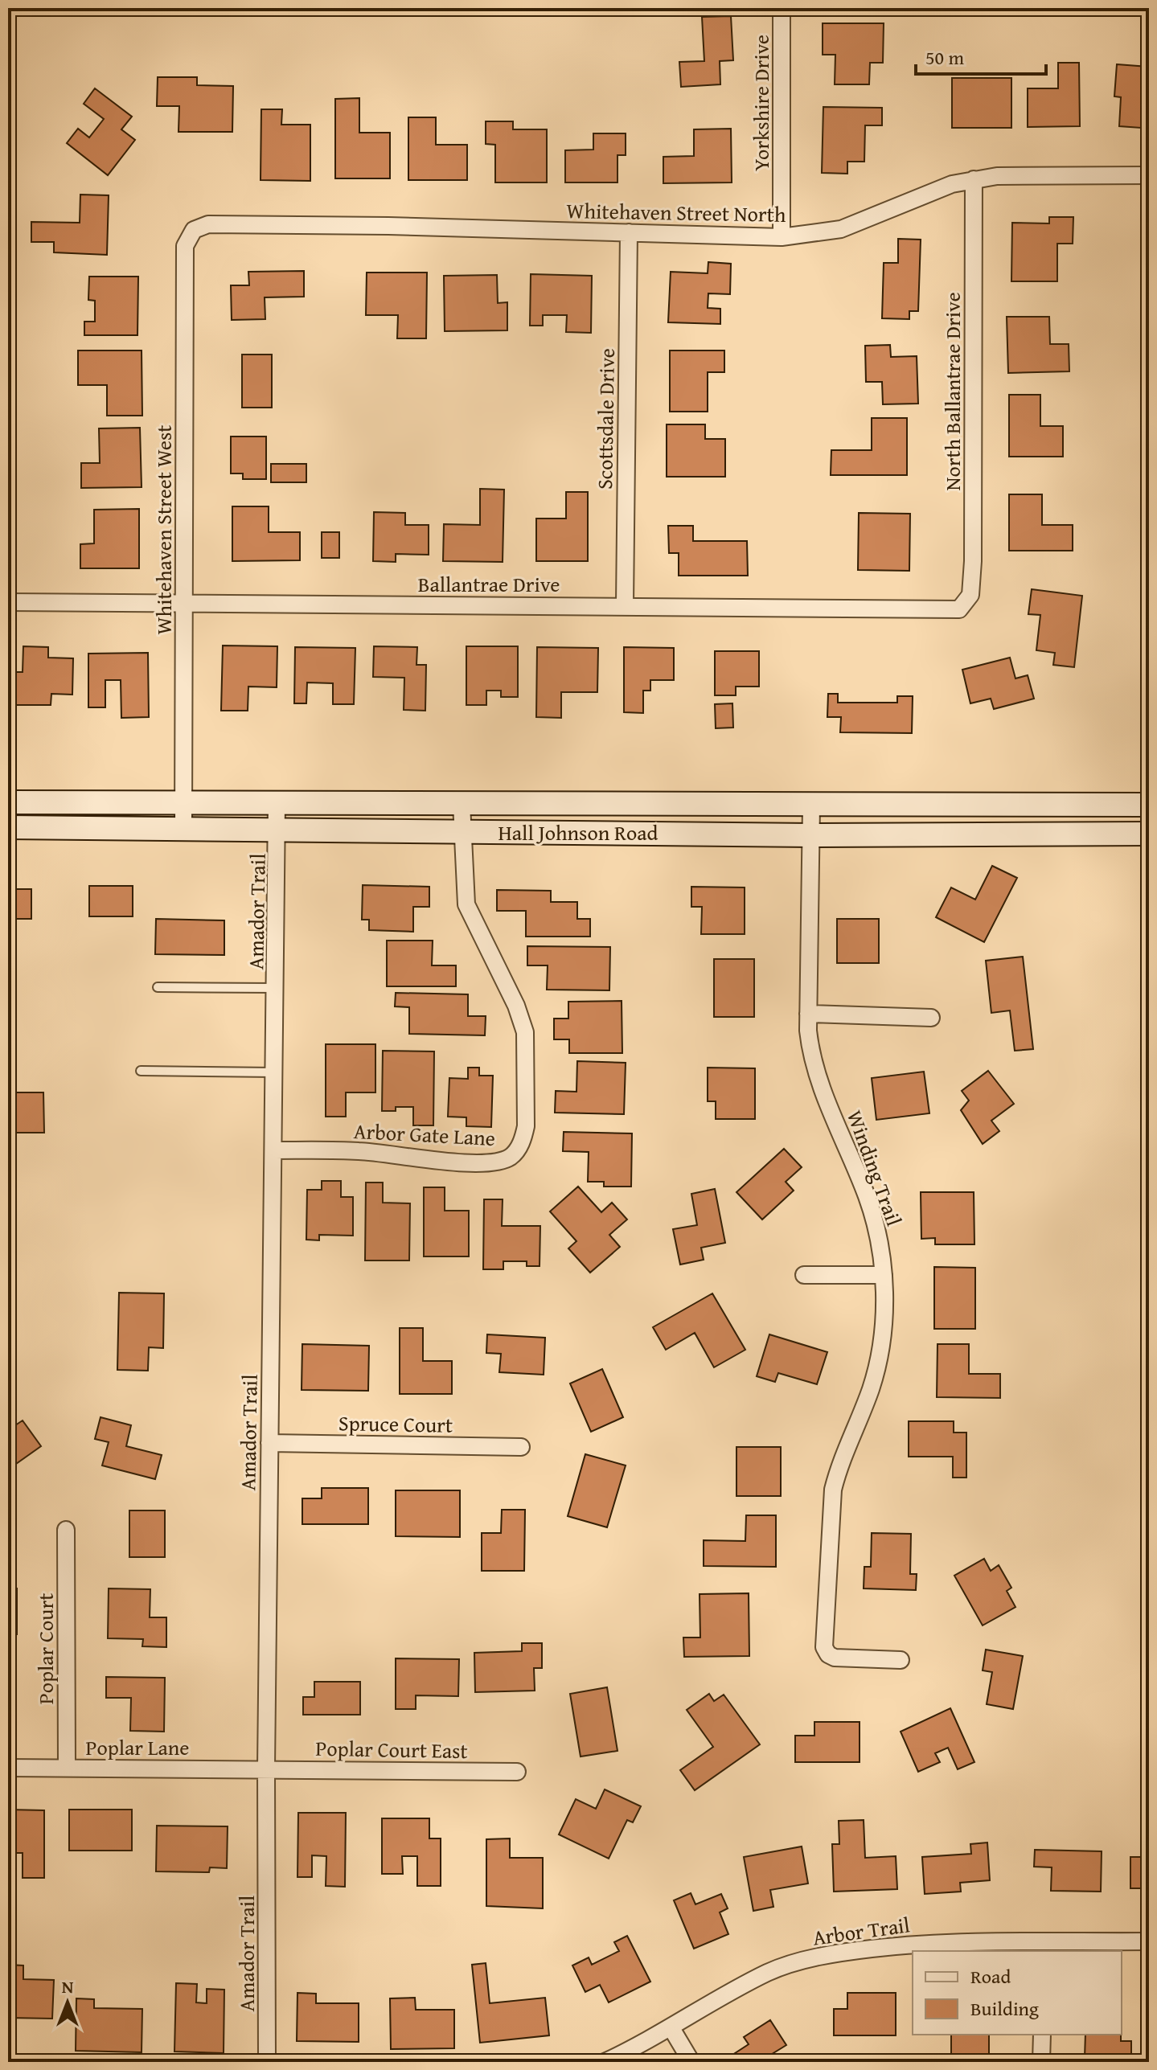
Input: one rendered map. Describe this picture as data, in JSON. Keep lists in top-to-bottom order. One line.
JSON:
{"streets":{"main road":["Hall Johnson Road"],"street":["Yorkshire Drive","Whitehaven Street North","North Ballantrae Drive","Scottsdale Drive","Whitehaven Street West","Ballantrae Drive","Amador Trail","Arbor Gate Lane","Winding Trail","Spruce Court","Poplar Court","Poplar Lane","Poplar Court East","Arbor Trail"]},"crossings":[["Yorkshire Drive","Whitehaven Street North"],["Whitehaven Street North","North Ballantrae Drive"],["Whitehaven Street North","Scottsdale Drive"],["Whitehaven Street North","Whitehaven Street West"],["North Ballantrae Drive","Ballantrae Drive"],["Scottsdale Drive","Ballantrae Drive"],["Whitehaven Street West","Ballantrae Drive"],["Whitehaven Street West","Hall Johnson Road"],["Hall Johnson Road","Amador Trail"],["Hall Johnson Road","Arbor Gate Lane"],["Hall Johnson Road","Winding Trail"],["Amador Trail","Arbor Gate Lane"],["Amador Trail","Spruce Court"],["Amador Trail","Poplar Lane"],["Amador Trail","Poplar Court East"],["Poplar Court","Poplar Lane"],["Poplar Lane","Poplar Court East"]],"legend":["Road","Building"],"scale_bar":"50 m","north":"top"}
